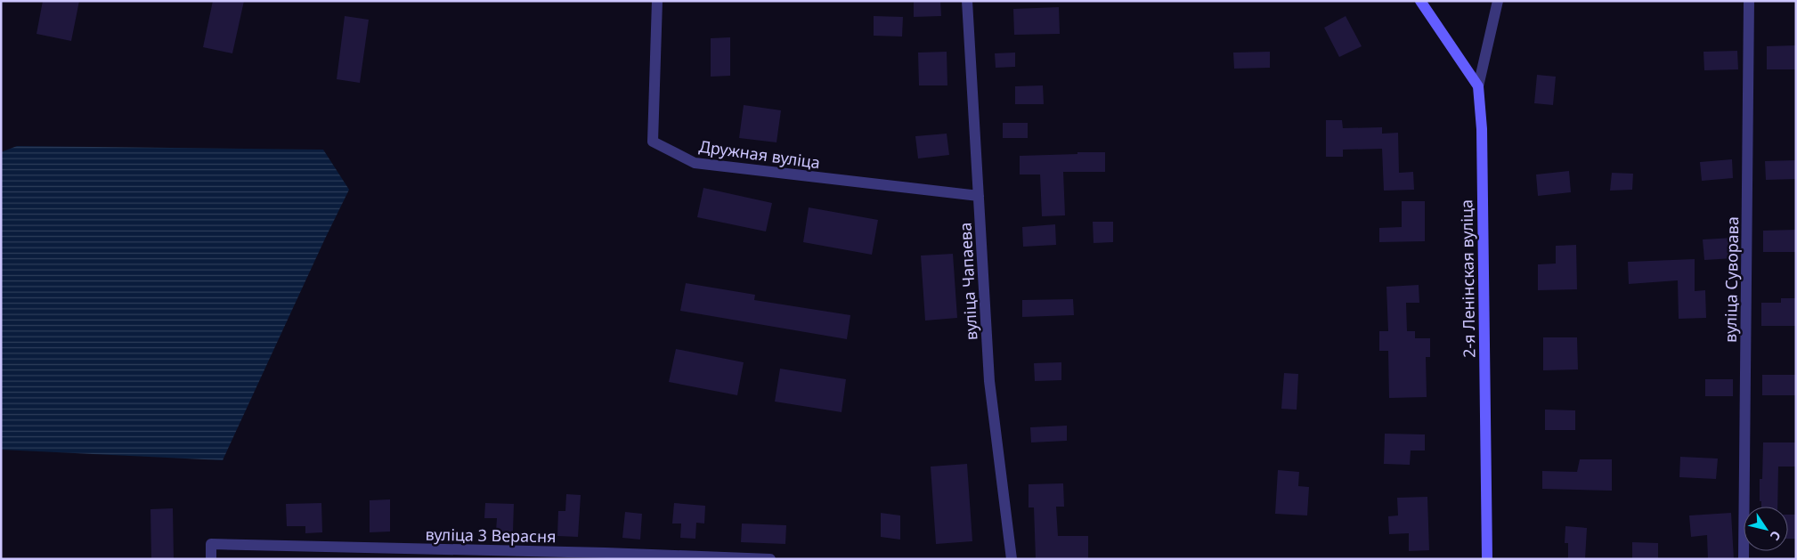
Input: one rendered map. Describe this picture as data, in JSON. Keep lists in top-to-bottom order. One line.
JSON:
{"streets":{"main road":["2-я Ленінская вуліца"],"street":["Дружная вуліца","вуліца Суворава","вуліца Чапаева","вуліца 3 Верасня"]},"crossings":[["Дружная вуліца","вуліца Чапаева"]],"north":"bottom right"}
